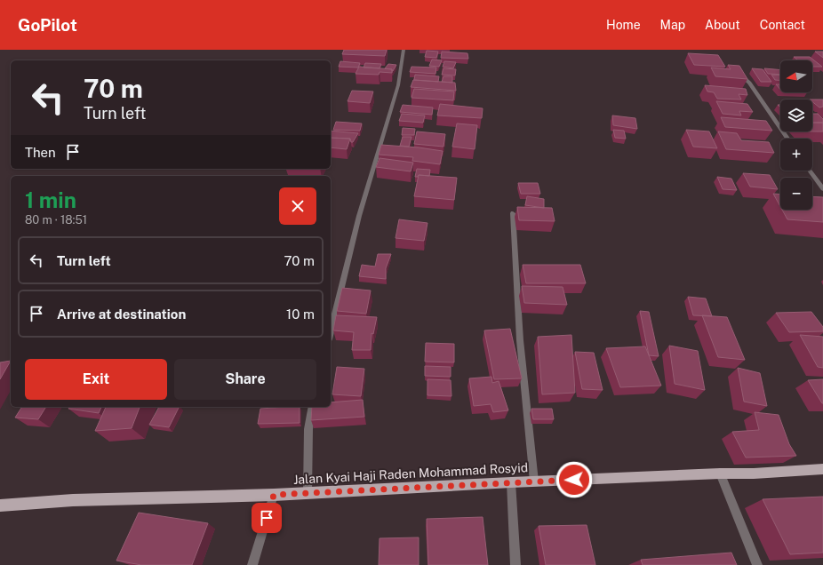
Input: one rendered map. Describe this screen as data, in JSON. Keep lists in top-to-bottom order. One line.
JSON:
{"streets":{"main road":["Jalan Kyai Haji Raden Mohammad Rosyid"]},"north":"left","page":{"header":"GoPilot","nav":["Home","Map","About","Contact"],"map_buttons":["+","−"],"turn":["70 m","Turn left"],"then":"Then","heading":["1 min","80 m · 18:51"],"list":[{"name":"Turn left","value":"70 m"},{"name":"Arrive at destination","value":"10 m"}],"buttons":["Exit","Share"]}}
